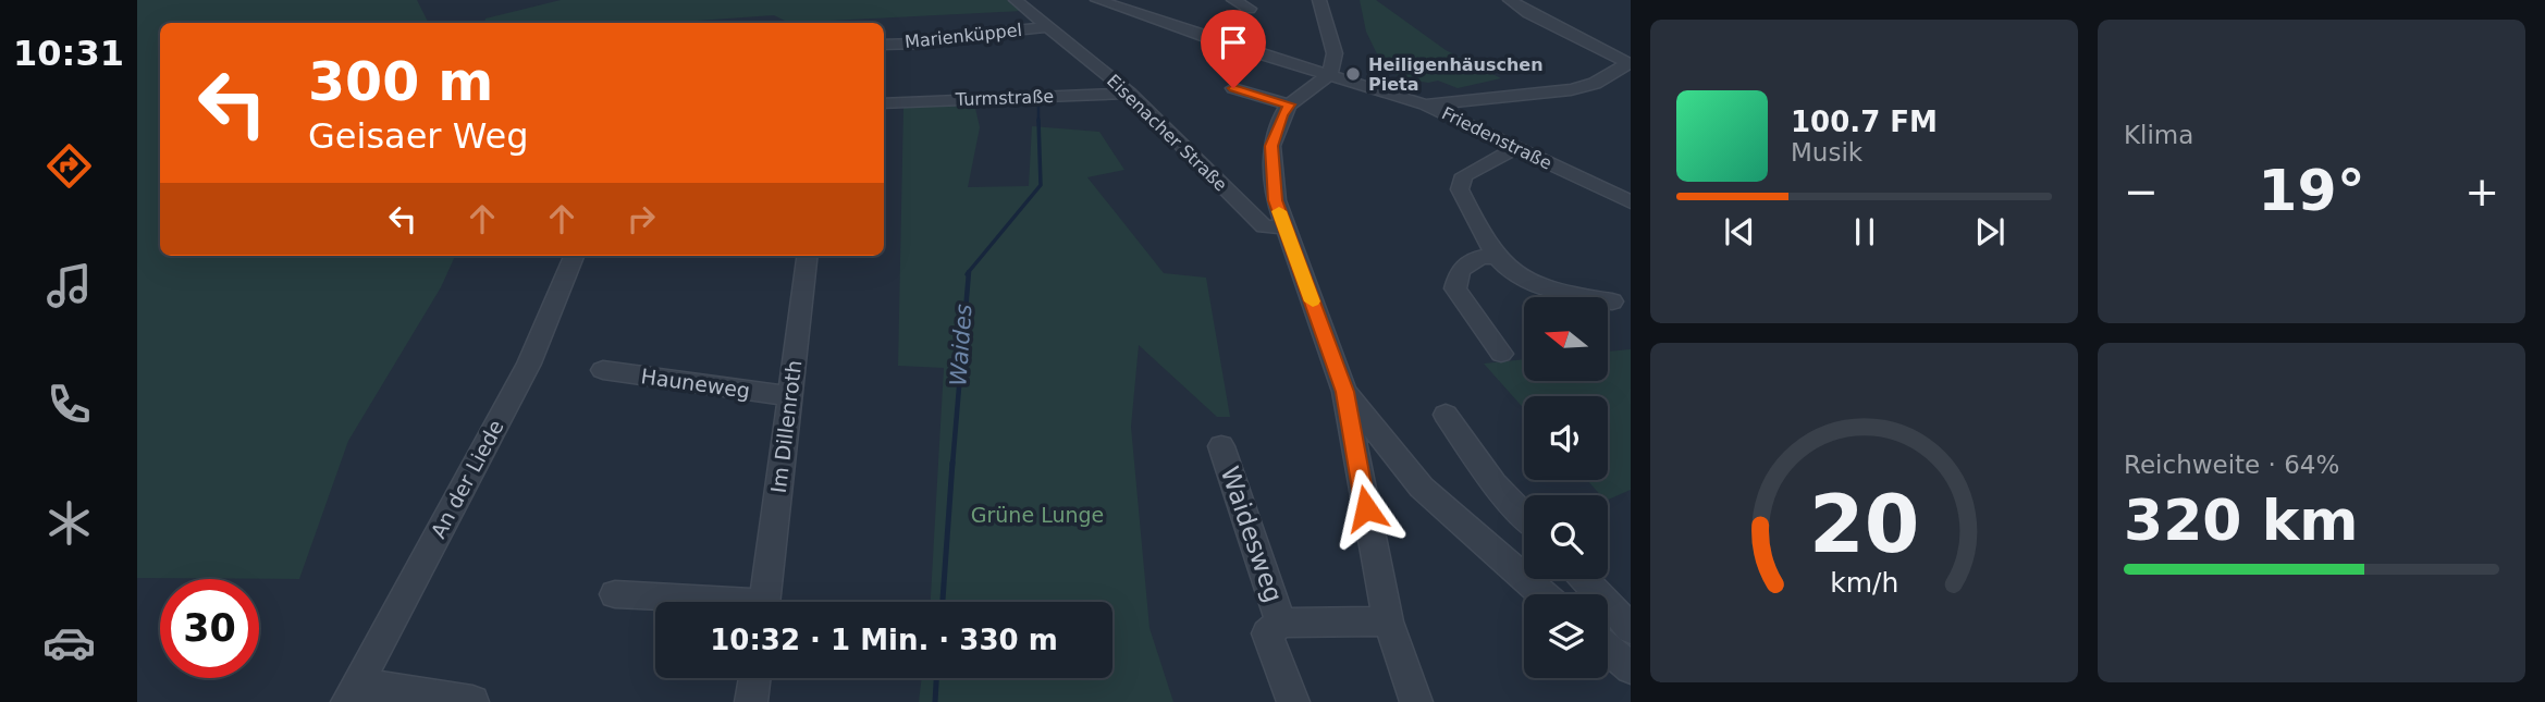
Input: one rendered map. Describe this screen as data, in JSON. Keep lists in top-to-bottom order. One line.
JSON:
{"streets":{"street":["Marienküppel","Turmstraße","Eisenacher Straße","Friedenstraße","Hauneweg","Im Dillenroth","An der Liede","Waidesweg"]},"crossings":[["Marienküppel","Eisenacher Straße"],["Turmstraße","Eisenacher Straße"],["Hauneweg","Im Dillenroth"]],"water":["Waides"],"parks":["Grüne Lunge"],"places":["Heiligenhäuschen Pieta"],"north":"left","page":{"tabs":"10:31","tile":["Klima",["Reichweite · 64%","320 km"]],"turn":["300 m","Geisaer Weg"],"song":["100.7 FM","Musik"],"heat":["−","19°","+"],"limit":"30","trip":"10:32 · 1 Min. · 330 m","gauge":["20","km/h"]}}
